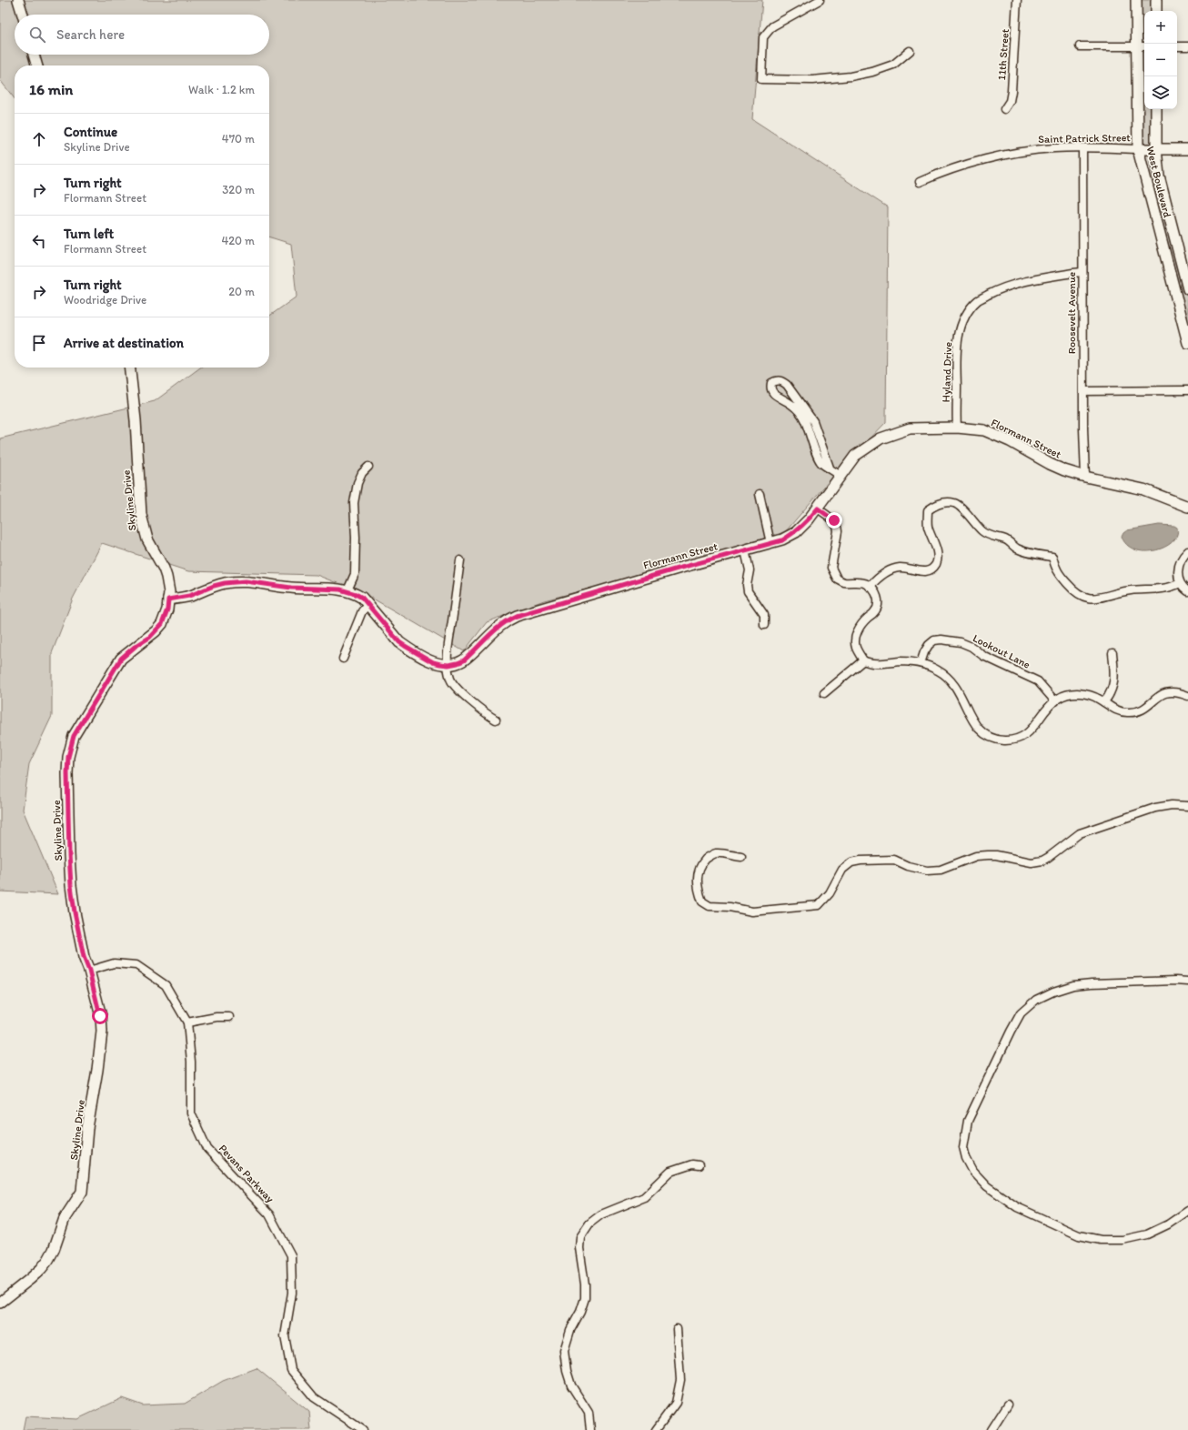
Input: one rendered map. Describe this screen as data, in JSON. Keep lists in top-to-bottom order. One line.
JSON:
{"streets":{"street":["11th Street","Saint Patrick Street","West Boulevard","Roosevelt Avenue","Hyland Drive","Flormann Street","Skyline Drive","Lookout Lane","Pevans Parkway"]},"crossings":[["Saint Patrick Street","West Boulevard"],["Saint Patrick Street","Roosevelt Avenue"],["Roosevelt Avenue","Hyland Drive"],["Roosevelt Avenue","Flormann Street"],["Hyland Drive","Flormann Street"],["Skyline Drive","Pevans Parkway"]],"page":{"map_buttons":["+","−"],"search":"Search here","heading":["16 min","Walk · 1.2 km"],"list":[["Continue","Skyline Drive","470 m"],["Turn right","Flormann Street","320 m"],["Turn left","Flormann Street","420 m"],["Turn right","Woodridge Drive","20 m"],"Arrive at destination"]}}
